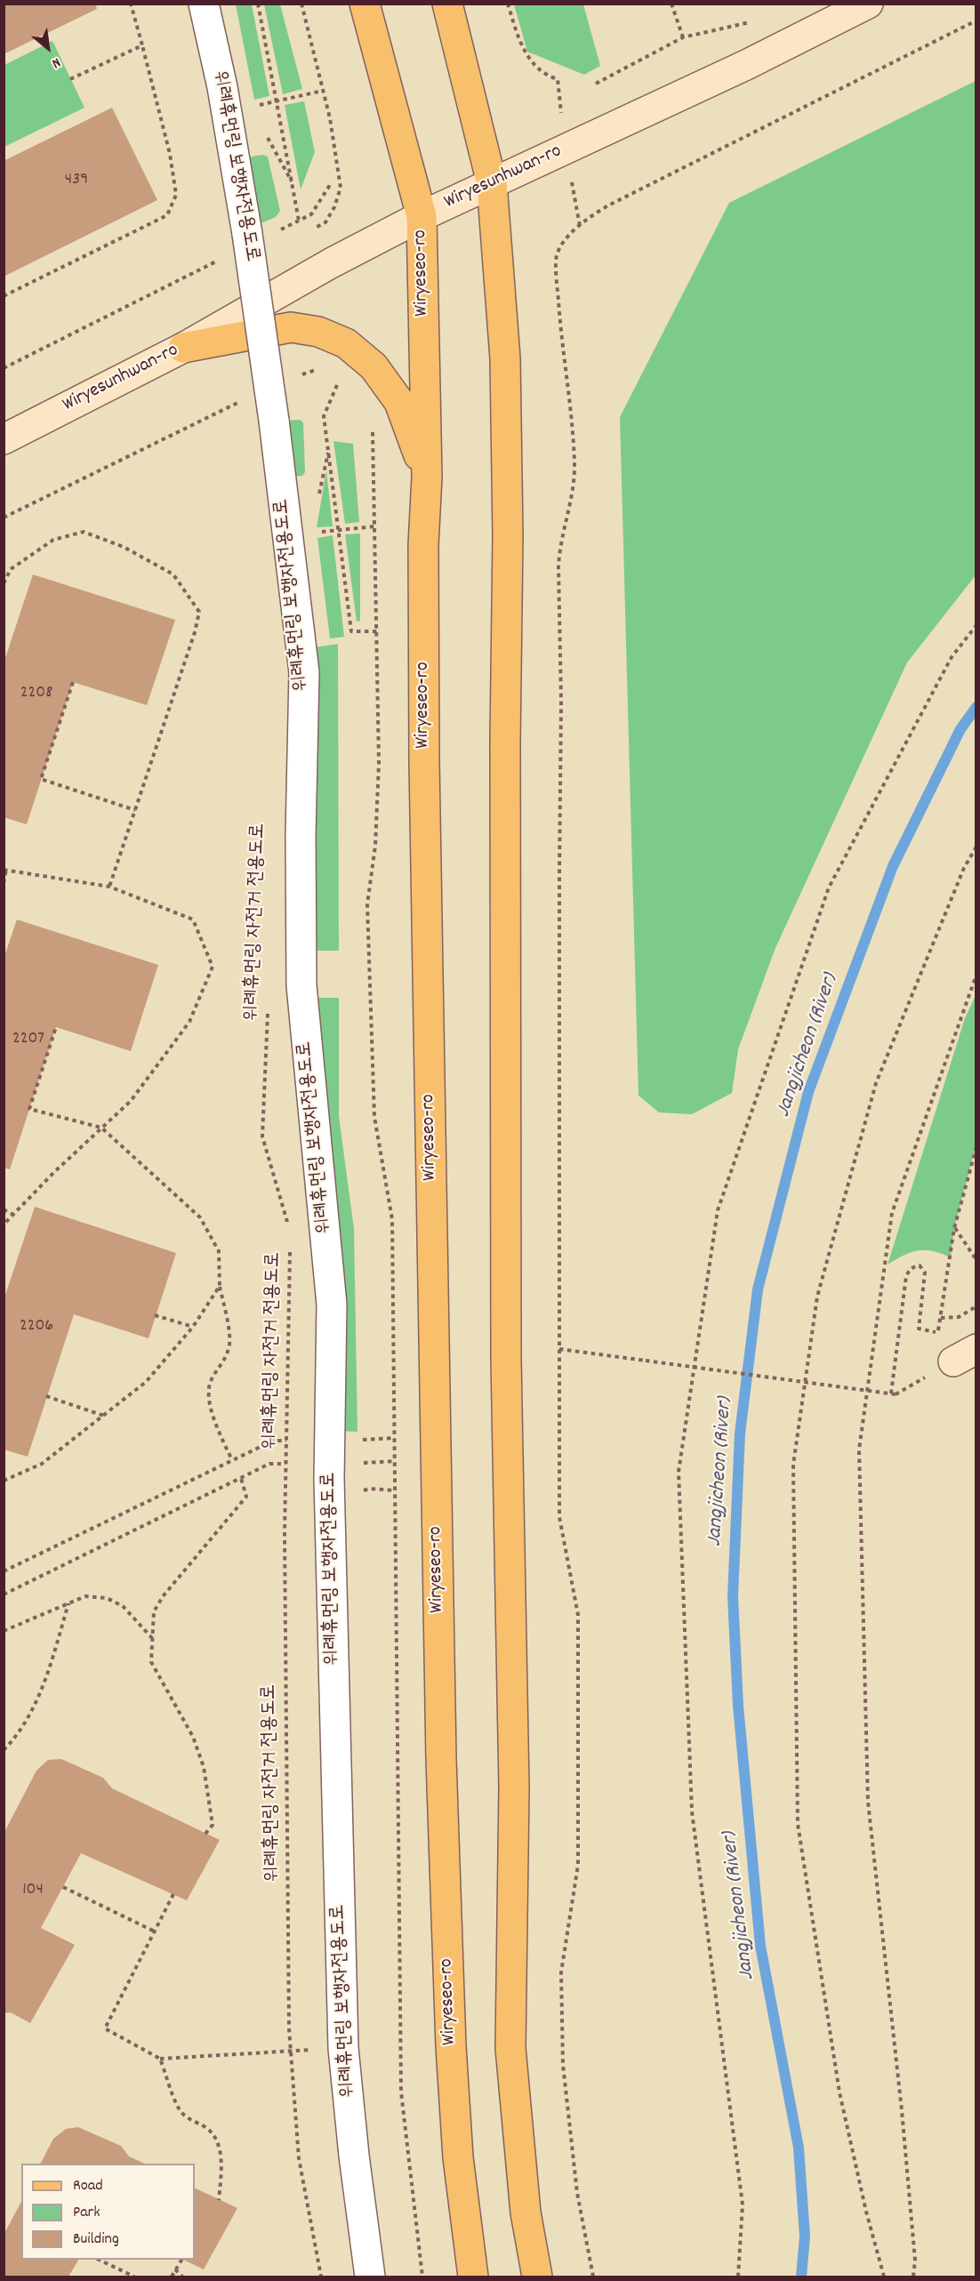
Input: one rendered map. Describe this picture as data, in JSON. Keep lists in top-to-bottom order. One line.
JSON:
{"streets":{"main road":["Wiryeseo-ro"],"street":["위례휴먼링 보행자전용도로","Wiryesunhwan-ro"],"path":["위례휴먼링 자전거 전용도로"]},"crossings":[["Wiryesunhwan-ro","Wiryeseo-ro"]],"water":["Jangjicheon (River)"],"house_numbers":["439","2208","2207","2206","104"],"legend":["Road","Park","Building"],"north":"bottom right"}
